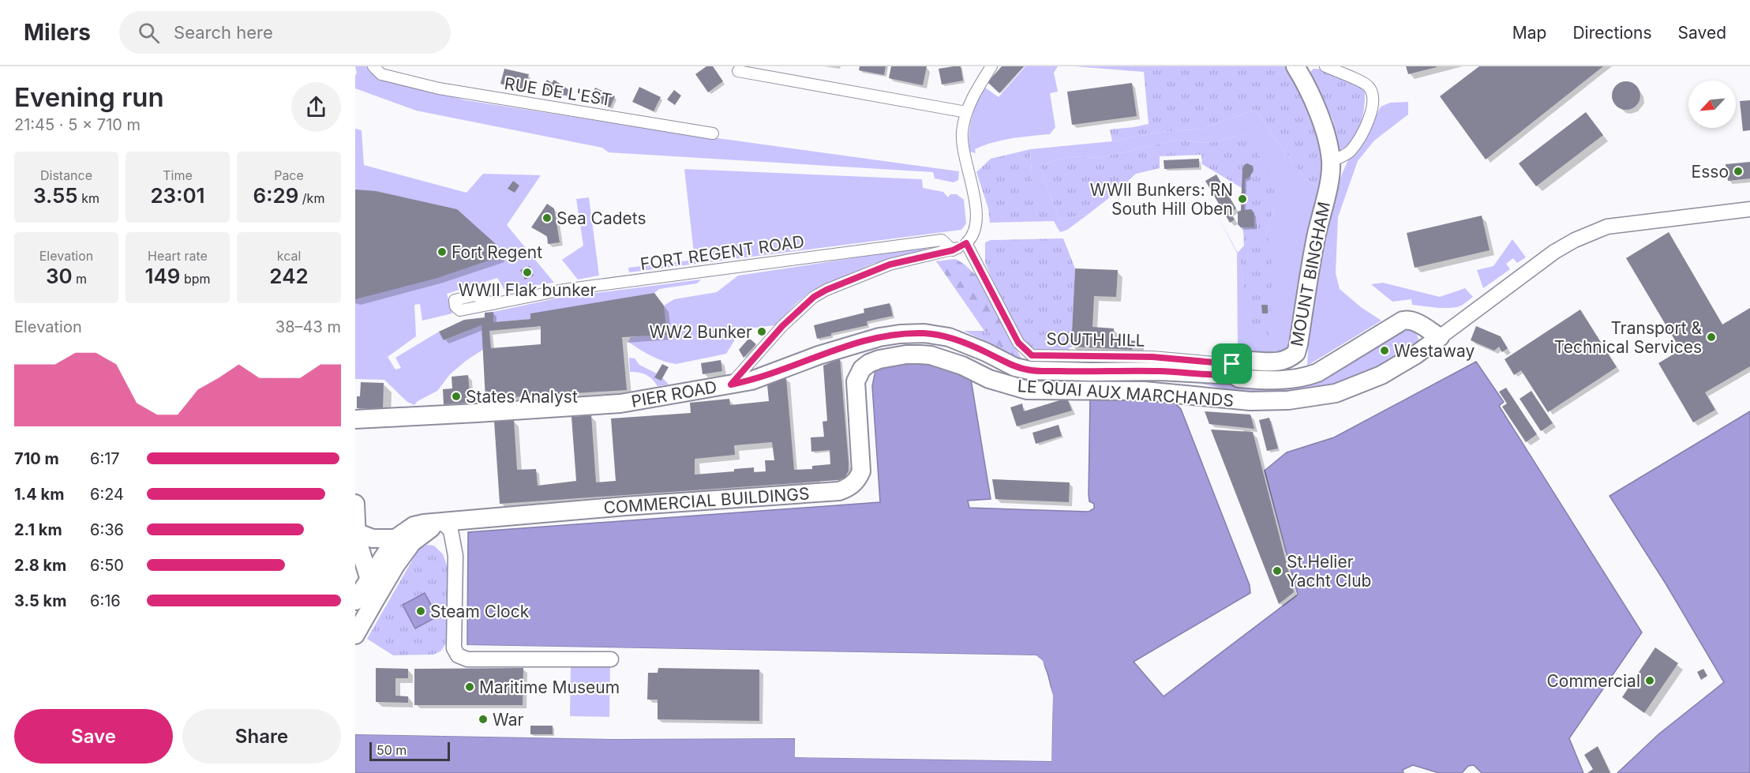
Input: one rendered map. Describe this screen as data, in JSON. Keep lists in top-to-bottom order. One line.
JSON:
{"streets":{"main road":["MOUNT BINGHAM","LE QUAI AUX MARCHANDS","PIER ROAD","COMMERCIAL BUILDINGS"],"street":["RUE DE L'EST","FORT REGENT ROAD","SOUTH HILL"]},"crossings":[["MOUNT BINGHAM","SOUTH HILL"],["MOUNT BINGHAM","PIER ROAD"],["SOUTH HILL","PIER ROAD"],["LE QUAI AUX MARCHANDS","COMMERCIAL BUILDINGS"]],"places":["Esso","WWII Bunkers: RN South Hill Oben","Sea Cadets","Fort Regent","WWII Flak bunker","WW2 Bunker","Transport & Technical Services","Westaway","States Analyst","St.Helier Yacht Club","Steam Clock","Commercial","Maritime Museum","War"],"scale_bar":"50 m","north":"bottom left","page":{"header":"Milers","search":"Search here","nav":["Map","Directions","Saved"],"heading":["Evening run","21:45 · 5 × 710 m"],"stats":[["Distance","3.55 km"],["Time","23:01"],["Pace","6:29 /km"],["Elevation","30 m"],["Heart rate","149 bpm"],["kcal","242"]],"chart":["Elevation","38–43 m"],"list":[{"name":"710 m","note":"6:17"},{"name":"1.4 km","note":"6:24"},{"name":"2.1 km","note":"6:36"},{"name":"2.8 km","note":"6:50"},{"name":"3.5 km","note":"6:16"}],"buttons":["Save","Share"],"scale":"50 m"}}
